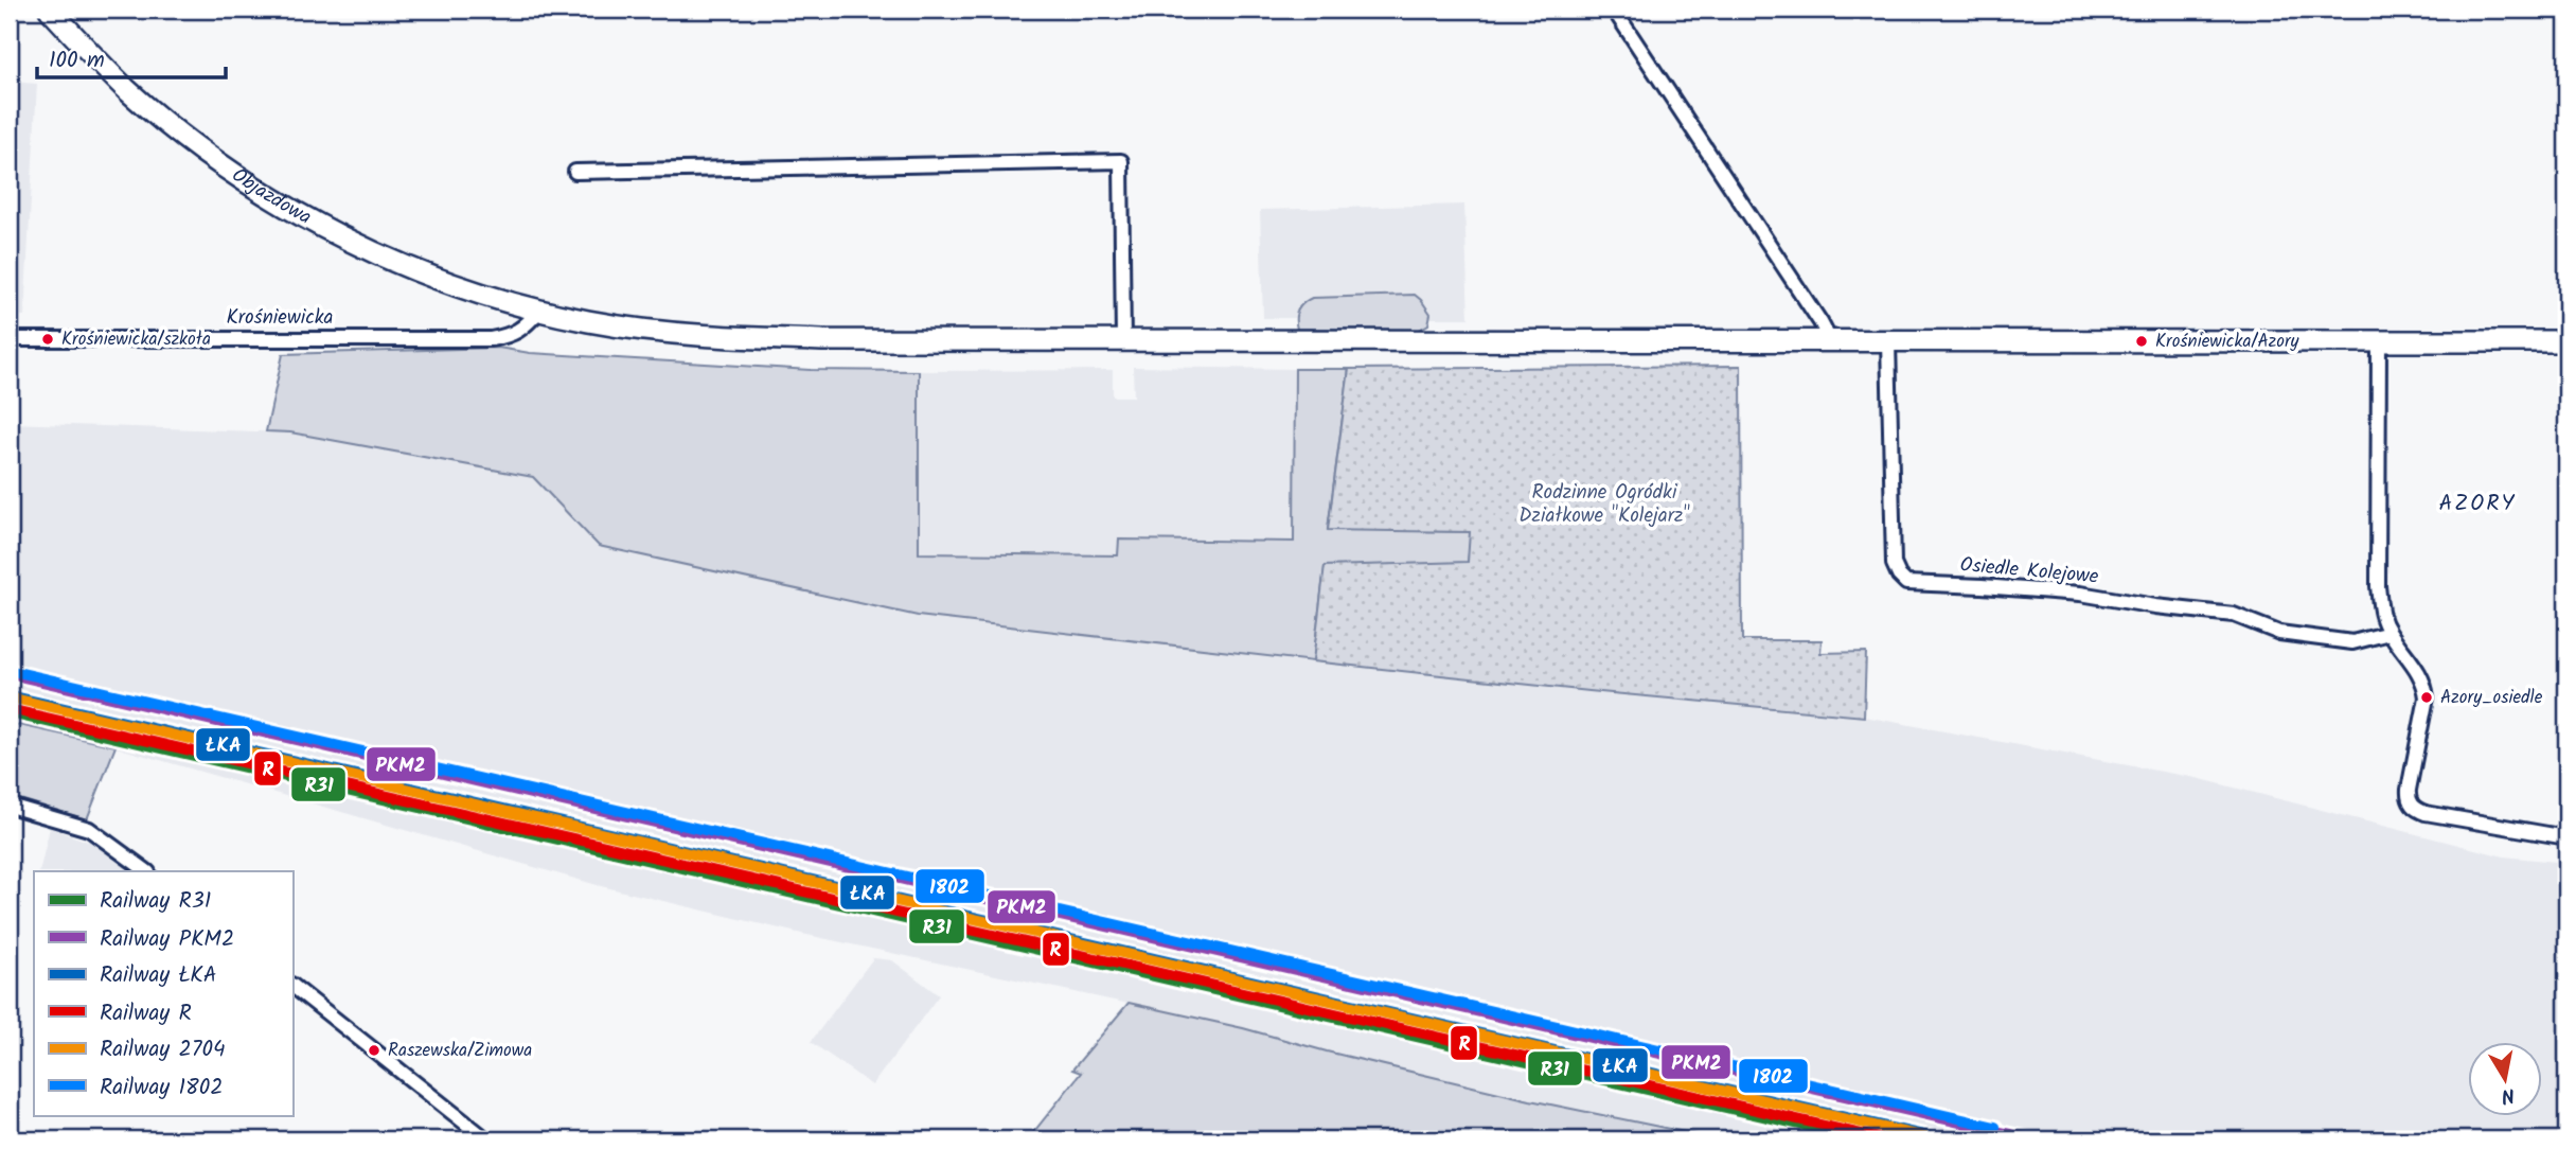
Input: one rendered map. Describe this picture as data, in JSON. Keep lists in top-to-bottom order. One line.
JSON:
{"streets":{"main road":["Objazdowa"],"street":["Krośniewicka","Osiedle Kolejowe"]},"crossings":[["Objazdowa","Krośniewicka"],["Objazdowa","Osiedle Kolejowe"]],"districts":["AZORY"],"parks":["Rodzinne Ogródki Działkowe \"Kolejarz\""],"places":["Krośniewicka/szkoła","Krośniewicka/Azory","Azory_osiedle","Raszewska/Zimowa"],"lines":["rail line 1802","rail line PKM2","rail line ŁKA","rail line 2704","rail line R","rail line R31"],"legend":["Railway R31","Railway PKM2","Railway ŁKA","Railway R","Railway 2704","Railway 1802"],"scale_bar":"100 m","north":"bottom"}
